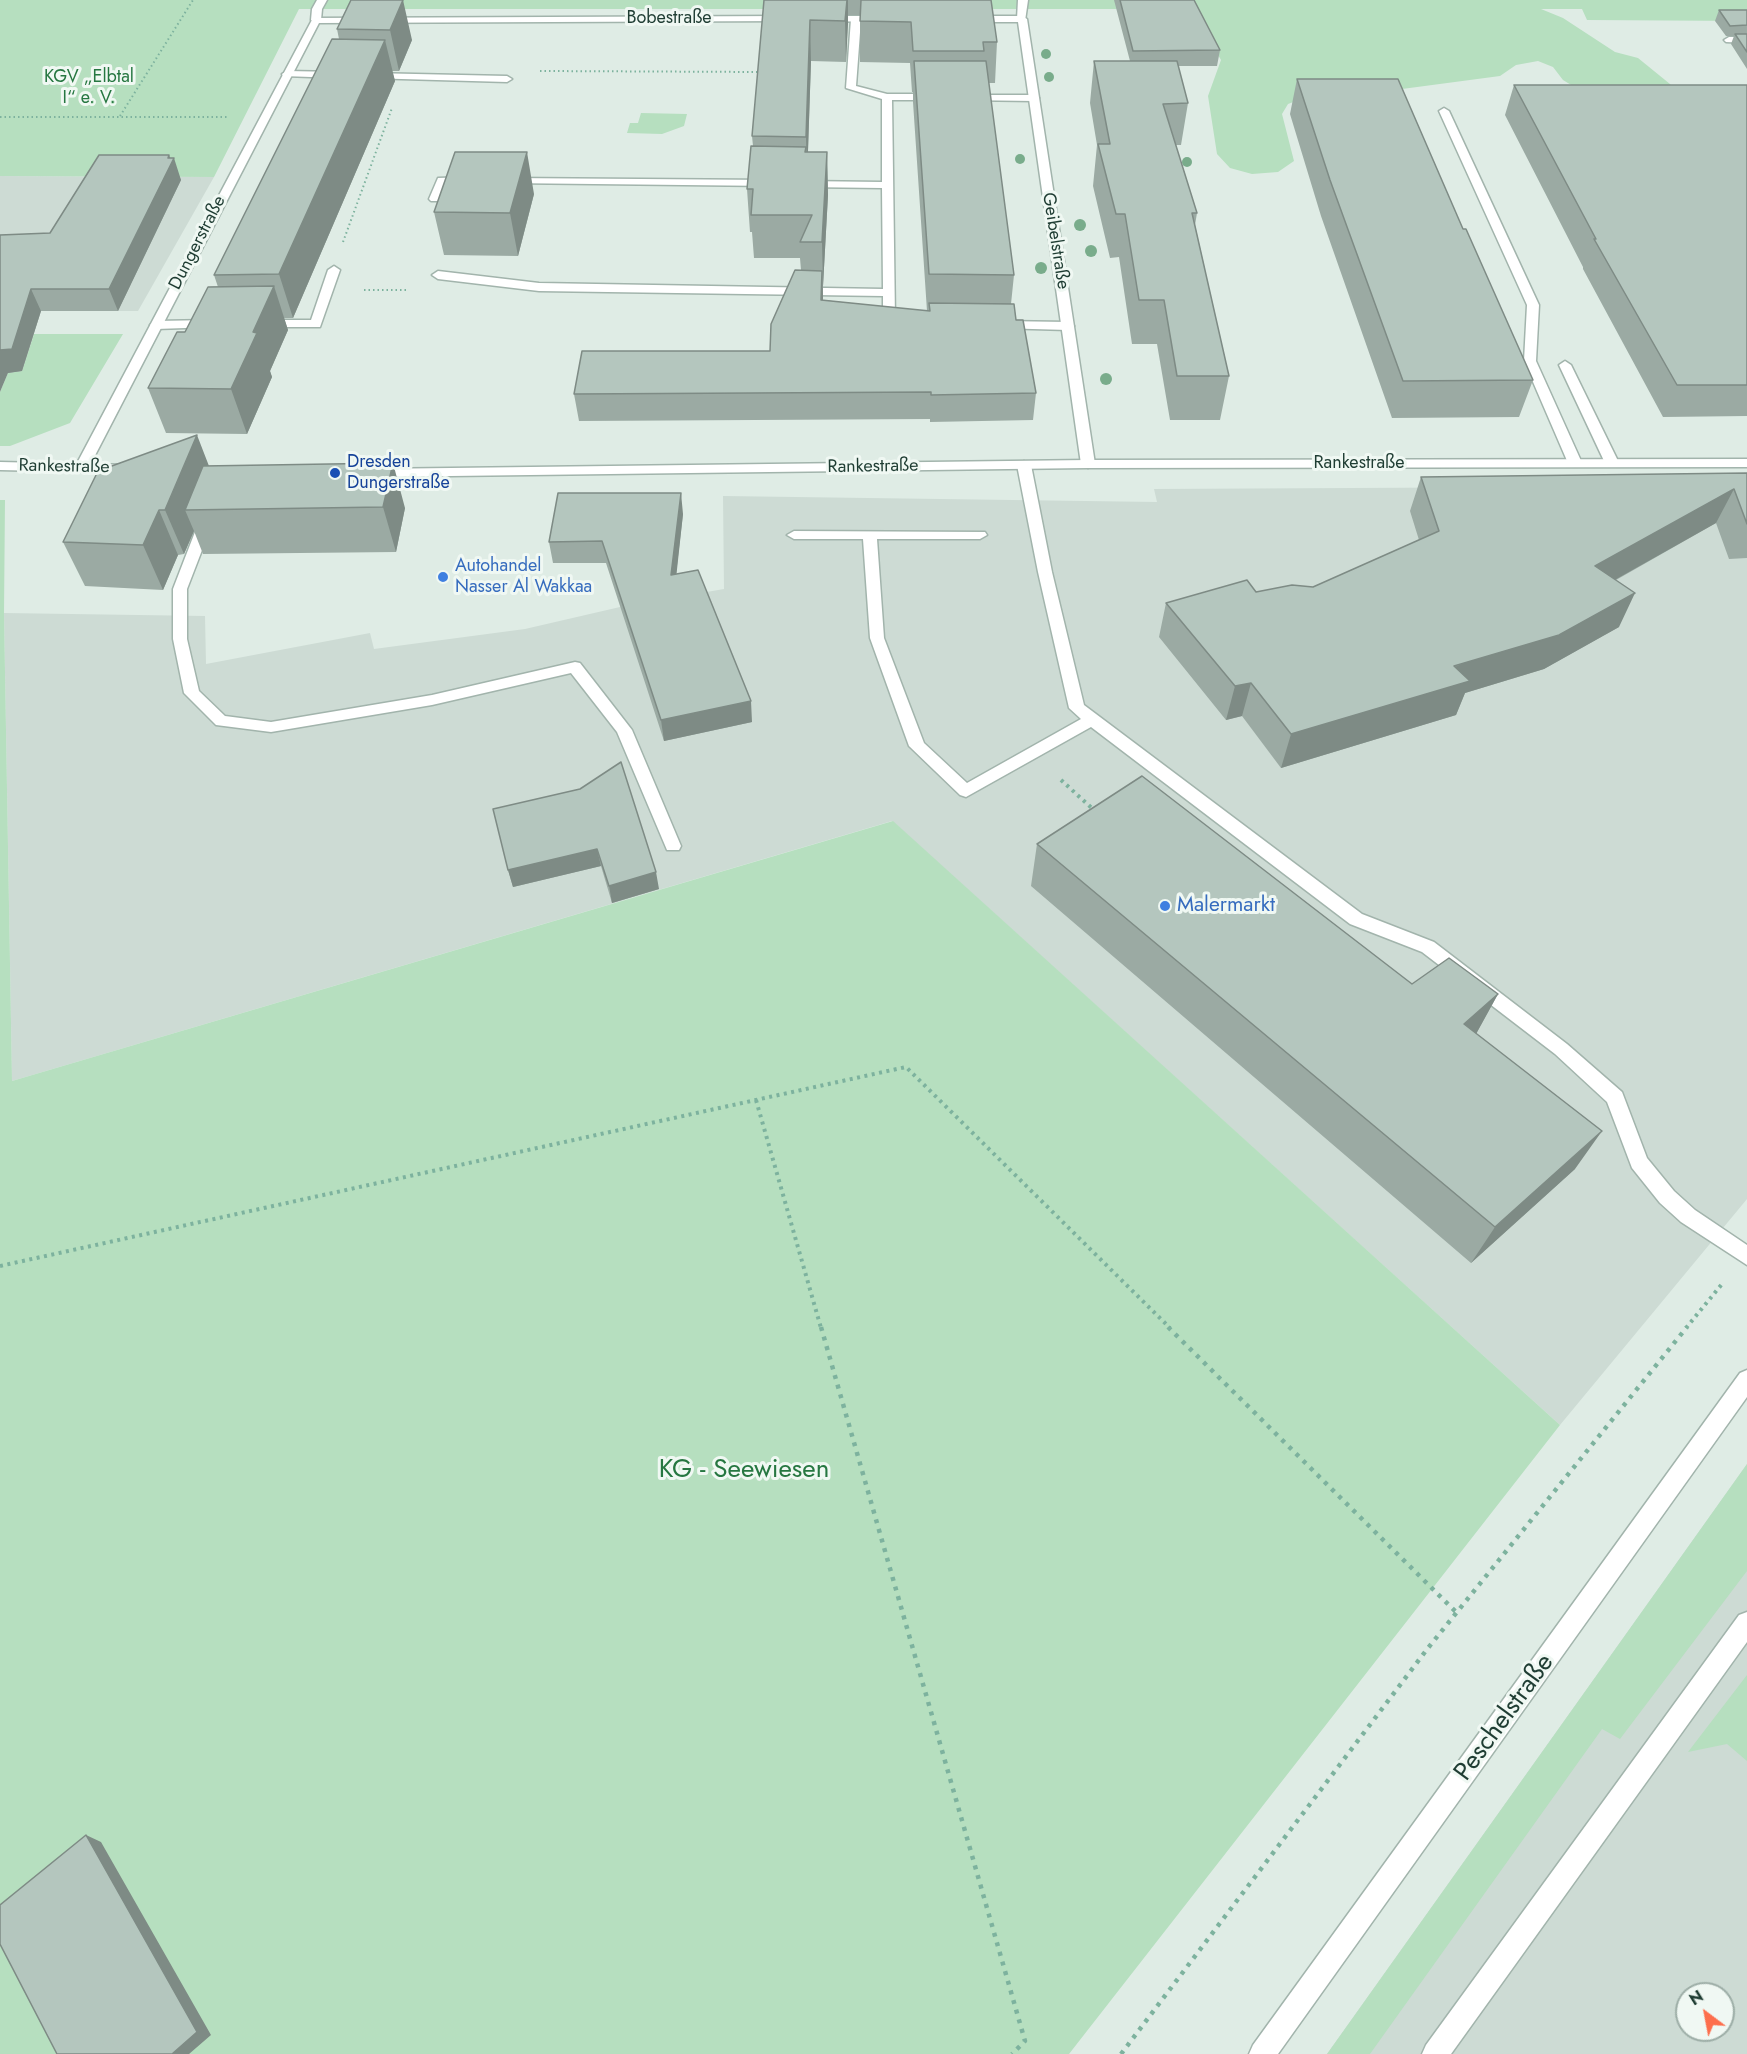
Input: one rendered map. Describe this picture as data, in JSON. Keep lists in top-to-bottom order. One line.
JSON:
{"streets":{"street":["Bobestraße","Geibelstraße","Dungerstraße","Rankestraße","Peschelstraße"]},"crossings":[["Bobestraße","Dungerstraße"],["Geibelstraße","Rankestraße"],["Dungerstraße","Rankestraße"]],"parks":["KGV „Elbtal I“ e. V.","KG - Seewiesen"],"places":["Dresden Dungerstraße","Autohandel Nasser Al Wakkaa","Malermarkt"],"north":"top left"}
